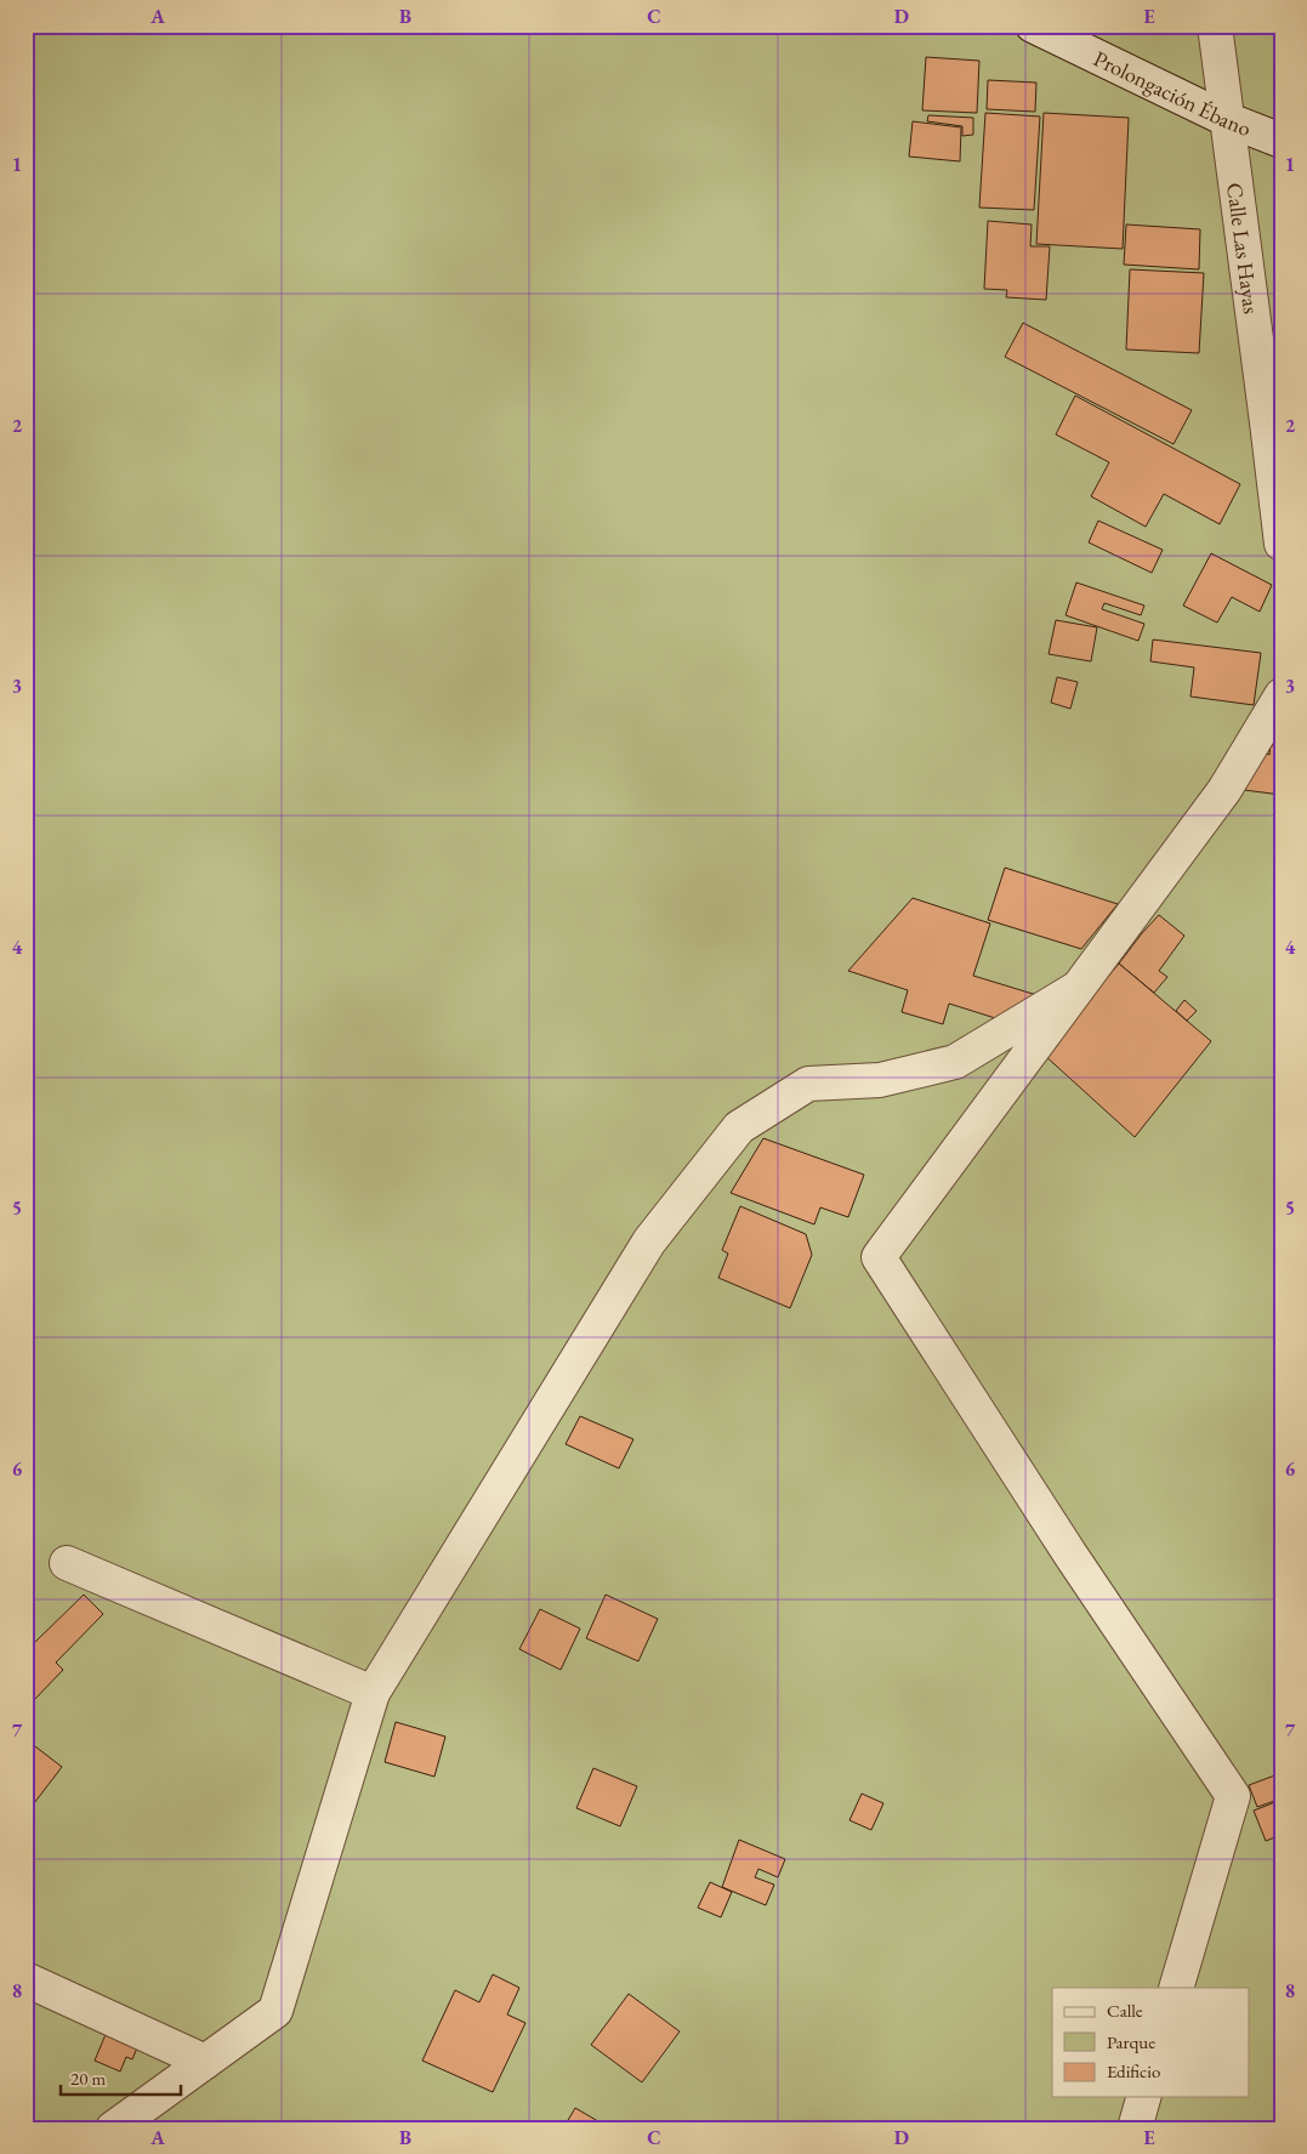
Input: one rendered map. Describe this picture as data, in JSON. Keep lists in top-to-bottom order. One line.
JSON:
{"streets":{"street":["Prolongación Ébano","Calle Las Hayas"]},"crossings":[["Prolongación Ébano","Calle Las Hayas"]],"legend":["Calle","Parque","Edificio"],"scale_bar":"20 m","grid":{"columns":["A","B","C","D","E"],"rows":["1","2","3","4","5","6","7","8"]}}
